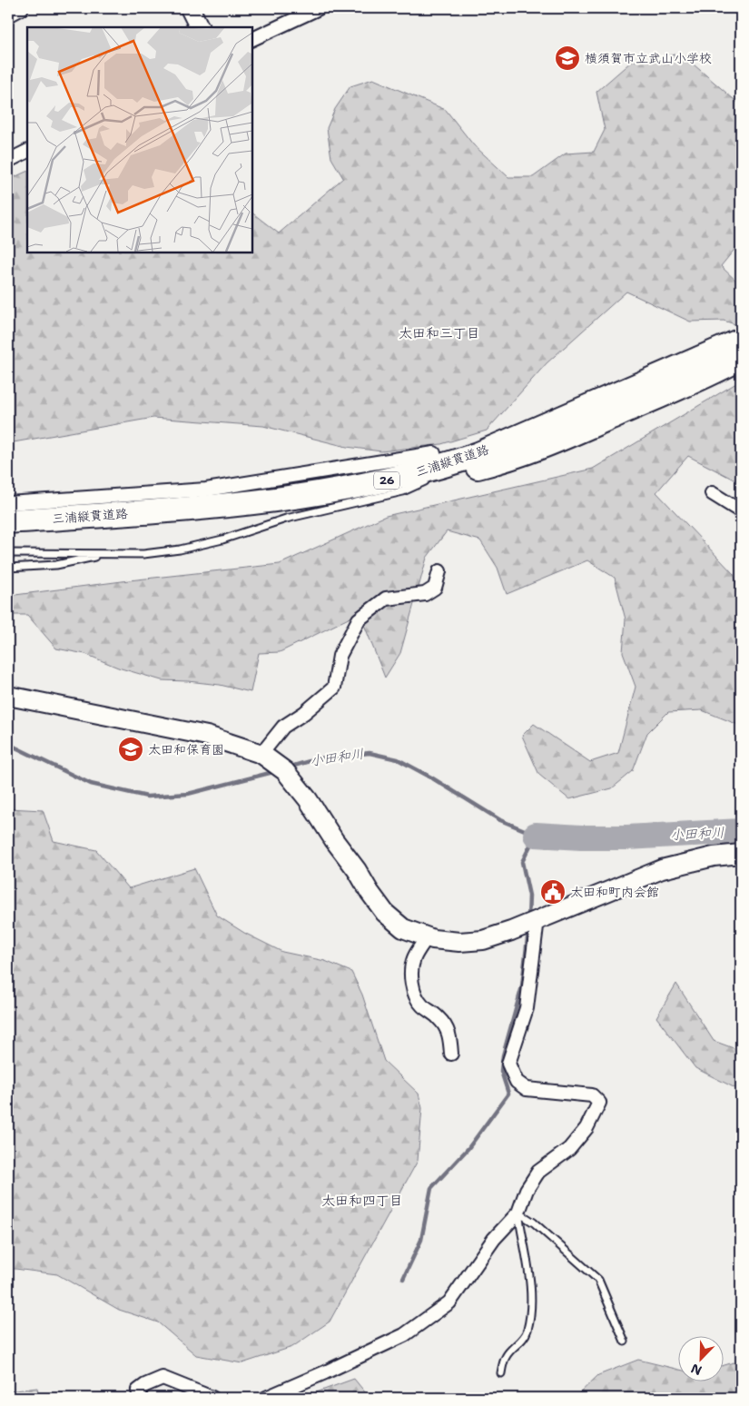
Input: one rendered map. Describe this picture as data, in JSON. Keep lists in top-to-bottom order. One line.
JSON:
{"streets":{"highway":["三浦縦貫道路","26"]},"districts":["太田和三丁目","太田和四丁目"],"water":["小田和川"],"places":{"school or university":["横須賀市立武山小学校","太田和保育園"],"public building":["太田和町内会館"]},"north":"bottom left"}
